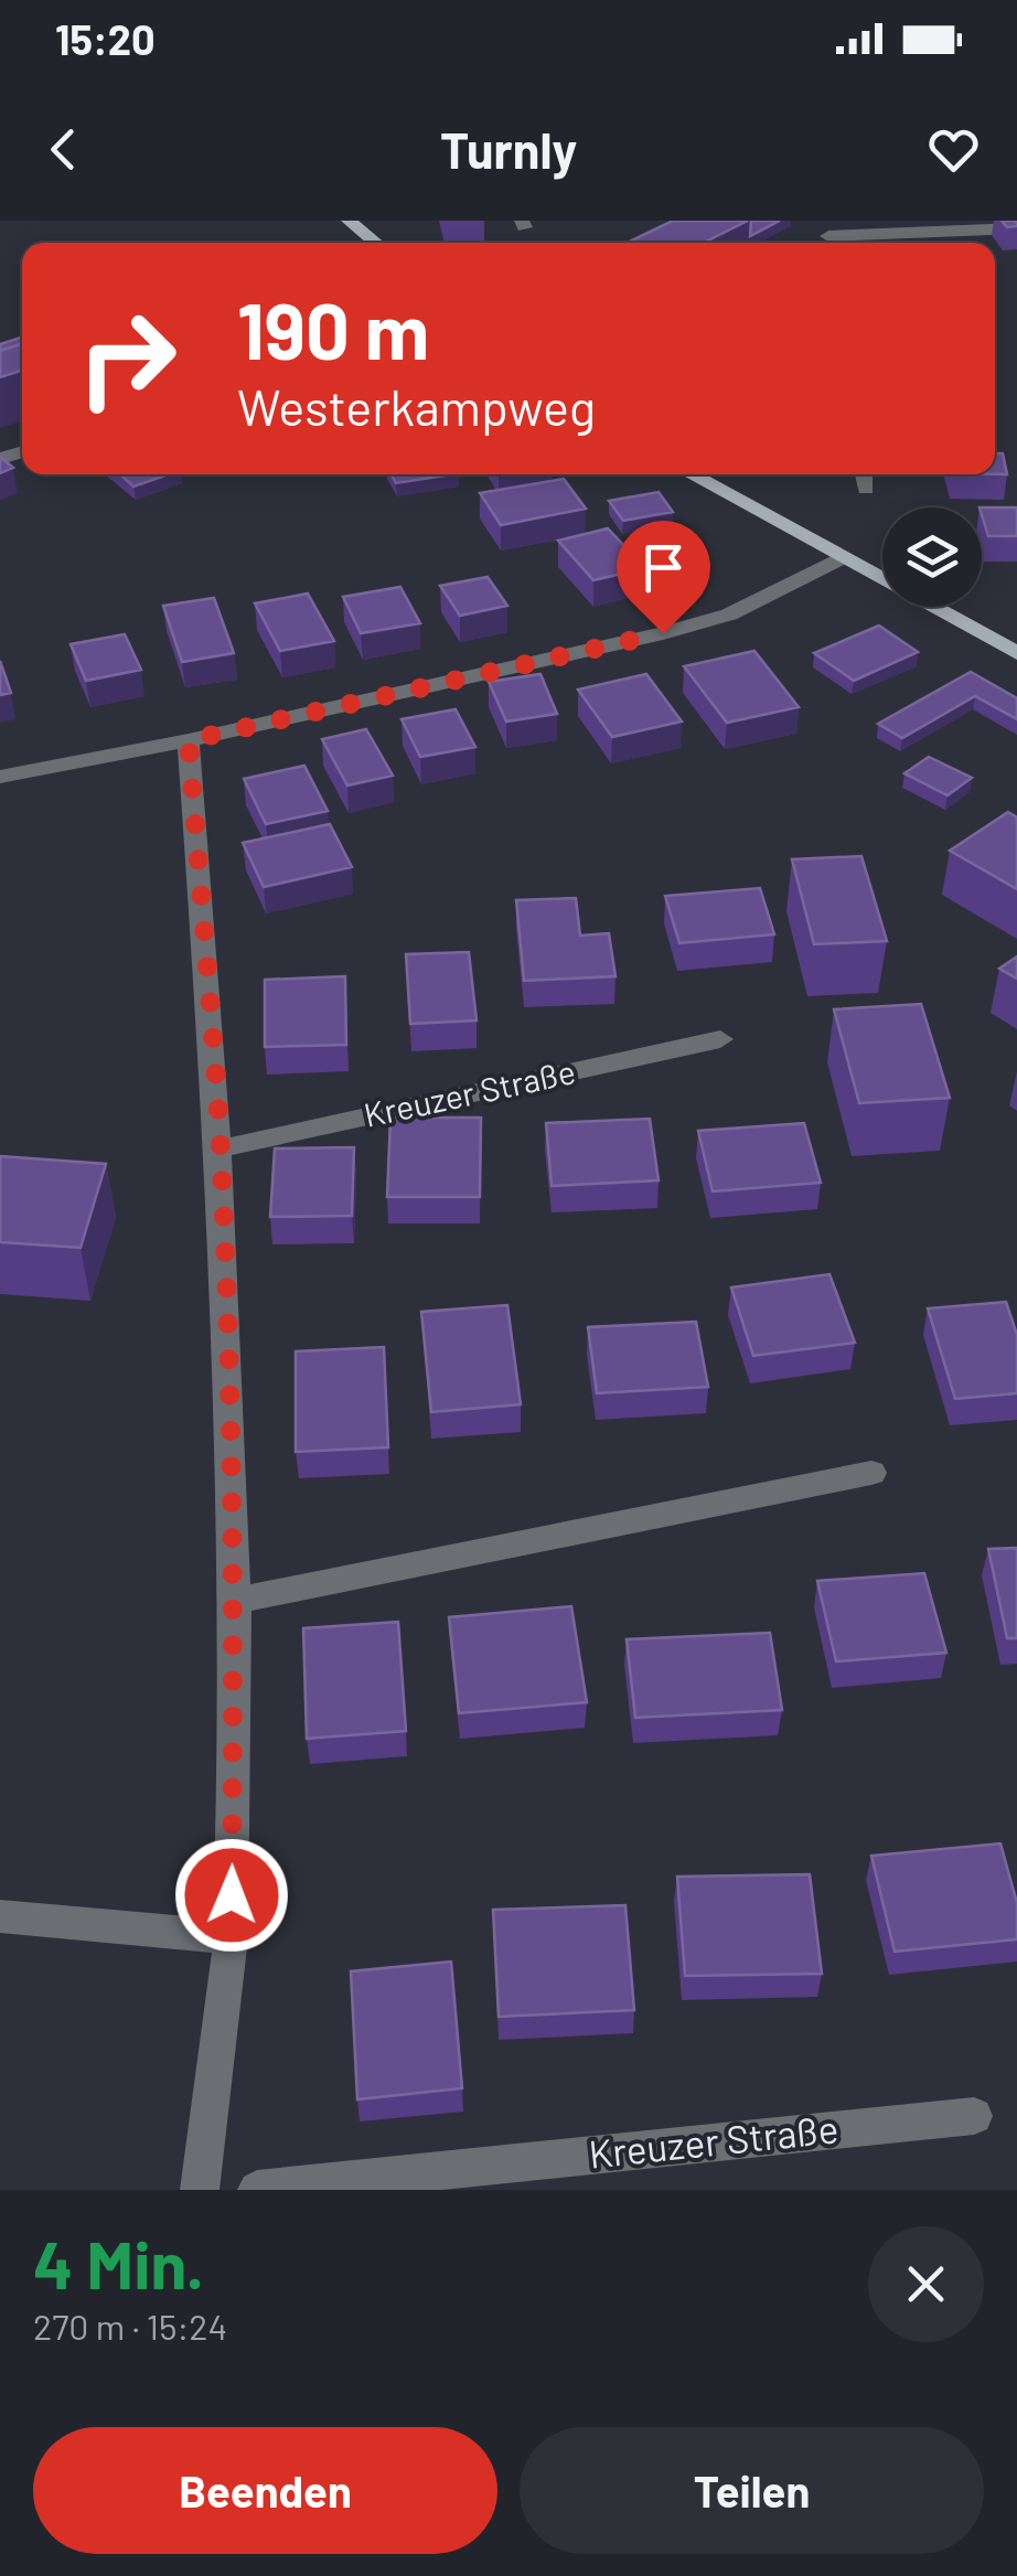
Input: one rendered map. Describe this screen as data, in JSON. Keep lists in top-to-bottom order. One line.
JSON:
{"streets":{"street":["Kreuzer Straße"]},"page":{"status":"15:20","header":"Turnly","turn":["190 m","Westerkampweg"],"heading":["4 Min.","270 m · 15:24"],"buttons":["Beenden","Teilen"]}}
